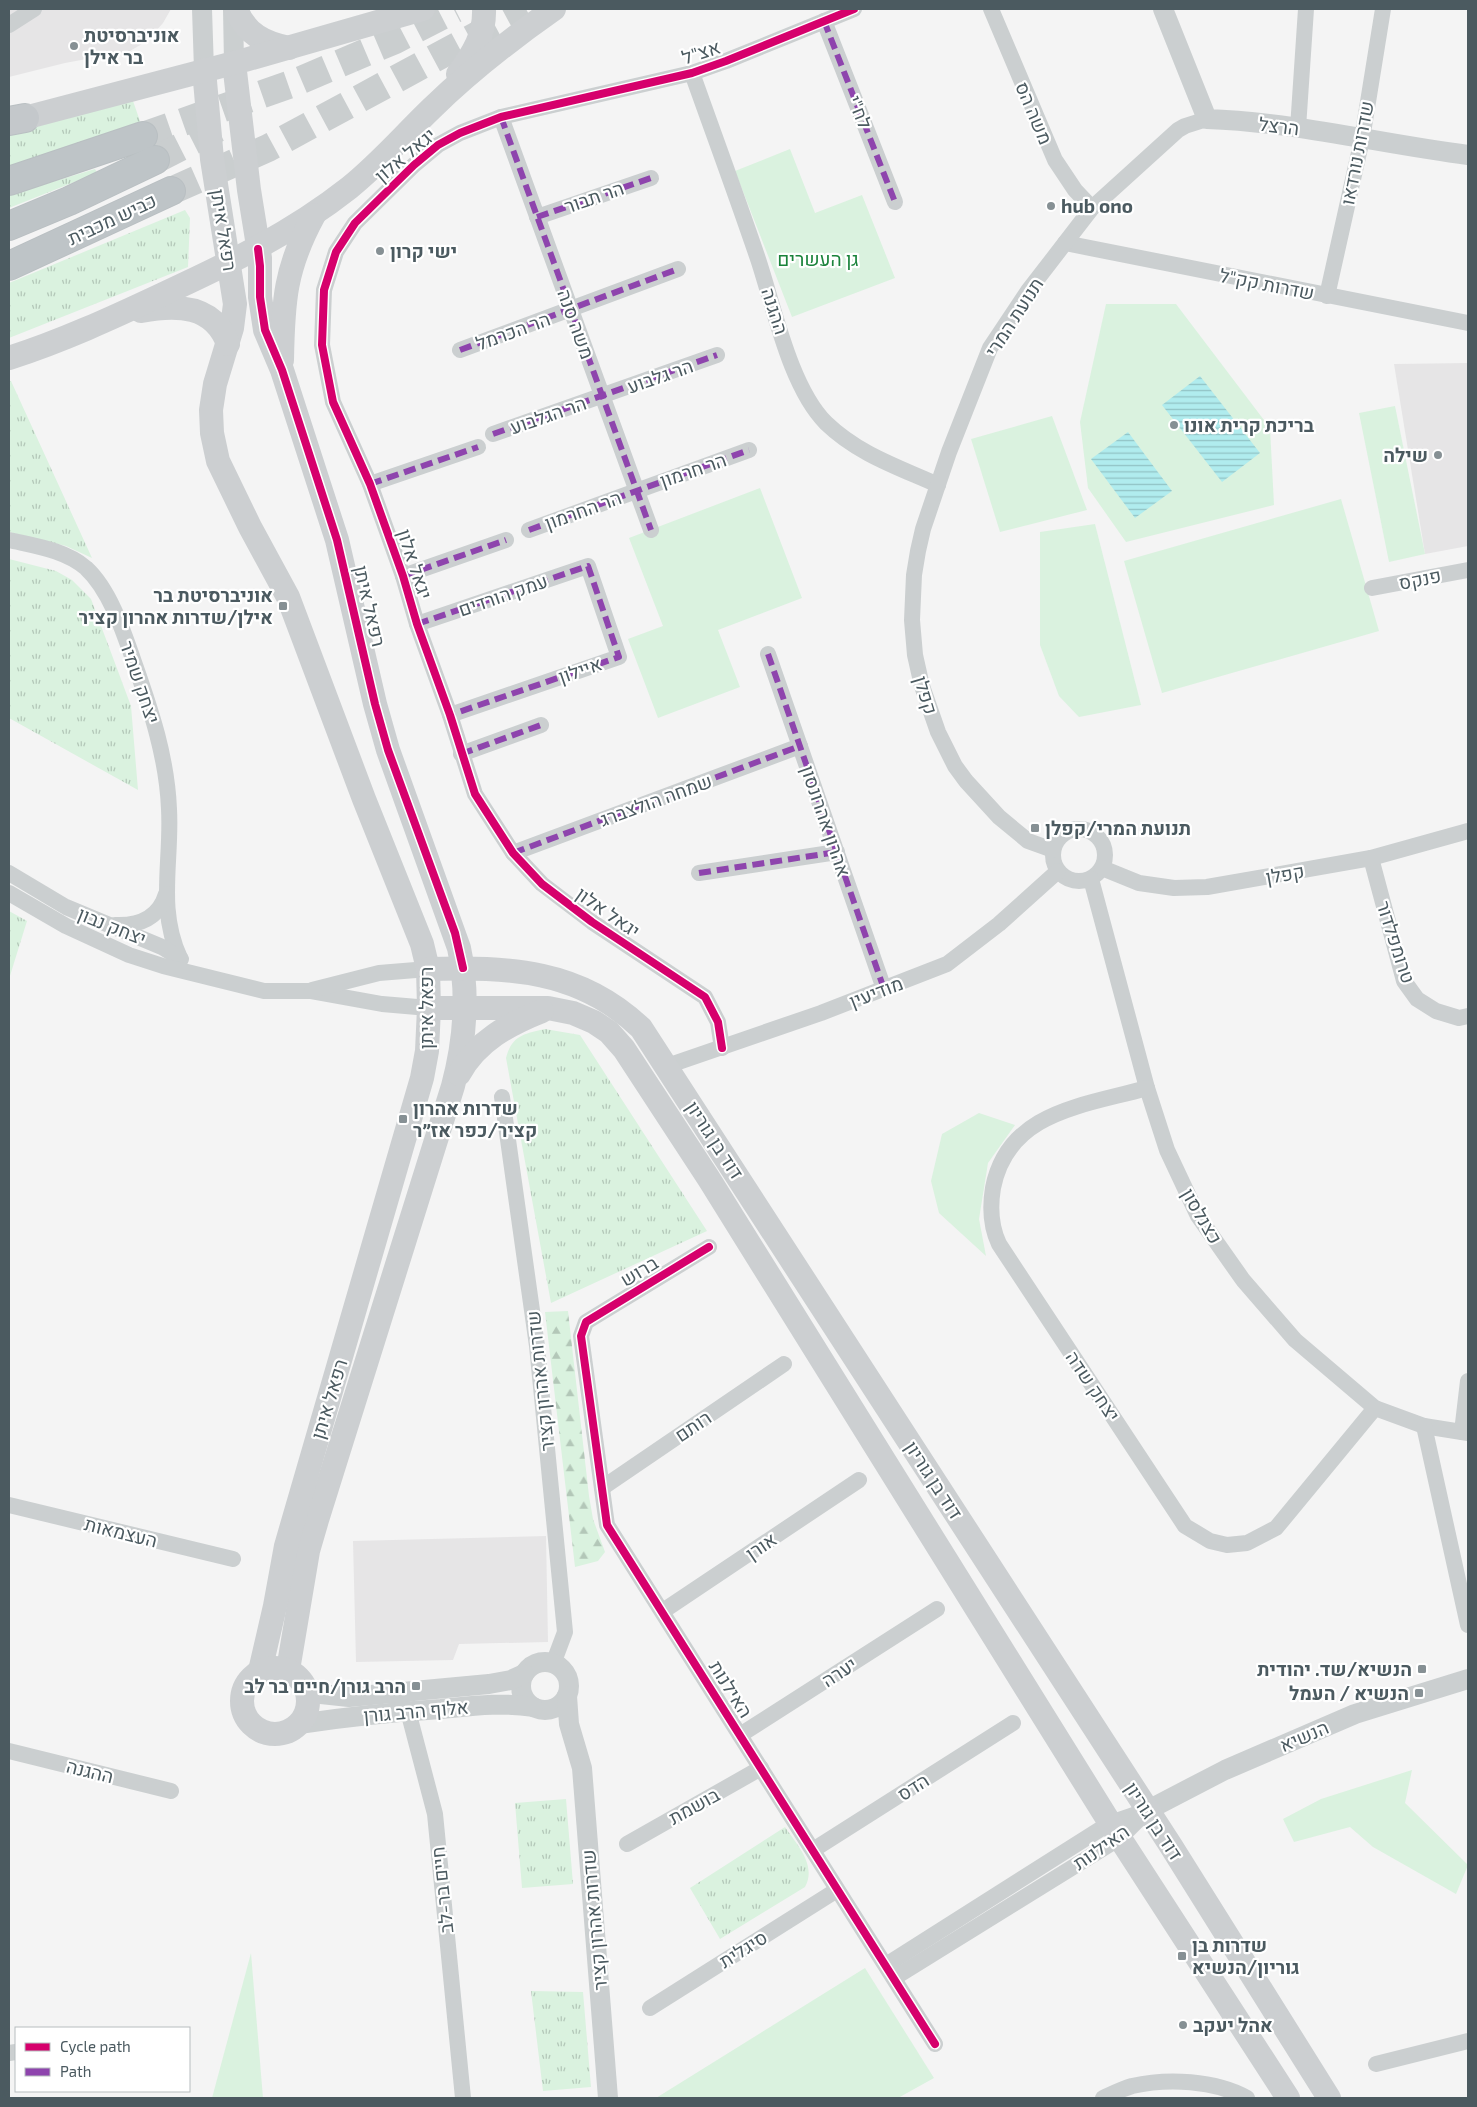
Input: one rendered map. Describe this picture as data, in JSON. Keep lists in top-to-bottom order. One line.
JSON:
{"streets":{"highway":["כביש מכבית"],"main road":["רפאל איתן","יצחק נבון","דוד בן גוריון"],"street":["אצ\"ל","לח\"י","משה הס","הרצל","שדרות נורדאו","יגאל אלון","הר תבור","שדרות קק\"ל","ההגנה","תנועת המרי","משה סנה","הר הכרמל","הר גלבוע","הר הגלבוע","הר חרמון","הר החרמון","פנקס","עמק הורדים","איילון","יצחק שמיר","קפלן","שמחה הולצברג","אהרון אהרונסון","טרומפלדור","מודיעין","כצנלסון","ברוש","שדרות אהרון קציר","יצחק שדה","רותם","העצמאות","אורן","יערה","האילנות","אלוף הרב גורן","הנשיא","הדס","בושמת","חיים בר-לב","סיגלית"]},"crossings":[["אצ\"ל","לח\"י"],["אצ\"ל","יגאל אלון"],["אצ\"ל","ההגנה"],["משה הס","תנועת המרי"],["הרצל","שדרות נורדאו"],["הרצל","תנועת המרי"],["שדרות נורדאו","שדרות קק\"ל"],["יגאל אלון","משה סנה"],["יגאל אלון","עמק הורדים"],["יגאל אלון","איילון"],["יגאל אלון","שמחה הולצברג"],["יגאל אלון","מודיעין"],["הר תבור","משה סנה"],["רפאל איתן","יצחק נבון"],["רפאל איתן","דוד בן גוריון"],["רפאל איתן","אלוף הרב גורן"],["שדרות קק\"ל","תנועת המרי"],["ההגנה","תנועת המרי"],["תנועת המרי","קפלן"],["משה סנה","הר הכרמל"],["משה סנה","הר גלבוע"],["משה סנה","הר הגלבוע"],["משה סנה","הר חרמון"],["משה סנה","הר החרמון"],["הר גלבוע","הר הגלבוע"],["הר חרמון","הר החרמון"],["עמק הורדים","איילון"],["יצחק שמיר","יצחק נבון"],["קפלן","טרומפלדור"],["קפלן","מודיעין"],["קפלן","כצנלסון"],["שמחה הולצברג","אהרון אהרונסון"],["אהרון אהרונסון","מודיעין"],["יצחק נבון","דוד בן גוריון"],["מודיעין","דוד בן גוריון"],["מודיעין","כצנלסון"],["דוד בן גוריון","האילנות"],["דוד בן גוריון","הנשיא"],["כצנלסון","יצחק שדה"],["ברוש","האילנות"],["שדרות אהרון קציר","אלוף הרב גורן"],["רותם","האילנות"],["אורן","האילנות"],["יערה","האילנות"],["האילנות","הנשיא"],["האילנות","הדס"],["האילנות","בושמת"],["האילנות","סיגלית"],["אלוף הרב גורן","חיים בר-לב"]],"parks":["גן העשרים"],"places":{"other":["אוניברסיטת בר אילן","hub ono","ישי קרון","בריכת קרית אונו","שילה","אהל יעקב"],"transit":["אוניברסיטת בר אילן/שדרות אהרון קציר","תנועת המרי/קפלן","שדרות אהרון קציר/כפר אז״ר","הנשיא/שד. יהודית","הרב גורן/חיים בר לב","הנשיא / העמל","שדרות בן גוריון/הנשיא"]},"legend":["Cycle path","Path"]}
